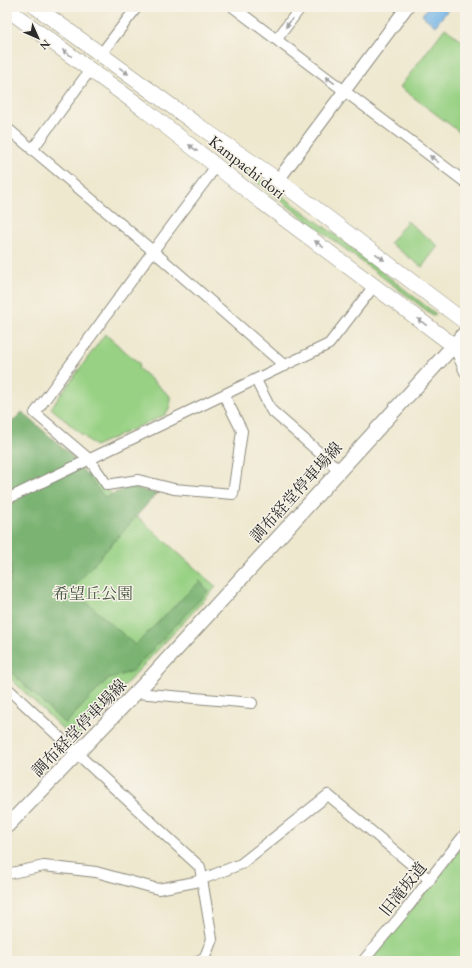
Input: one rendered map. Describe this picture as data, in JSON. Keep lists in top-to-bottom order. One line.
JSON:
{"streets":{"main road":["Kampachi dori","調布経堂停車場線"],"street":["旧滝坂道"]},"crossings":[["Kampachi dori","調布経堂停車場線"]],"parks":["希望丘公園"],"north":"bottom right"}
